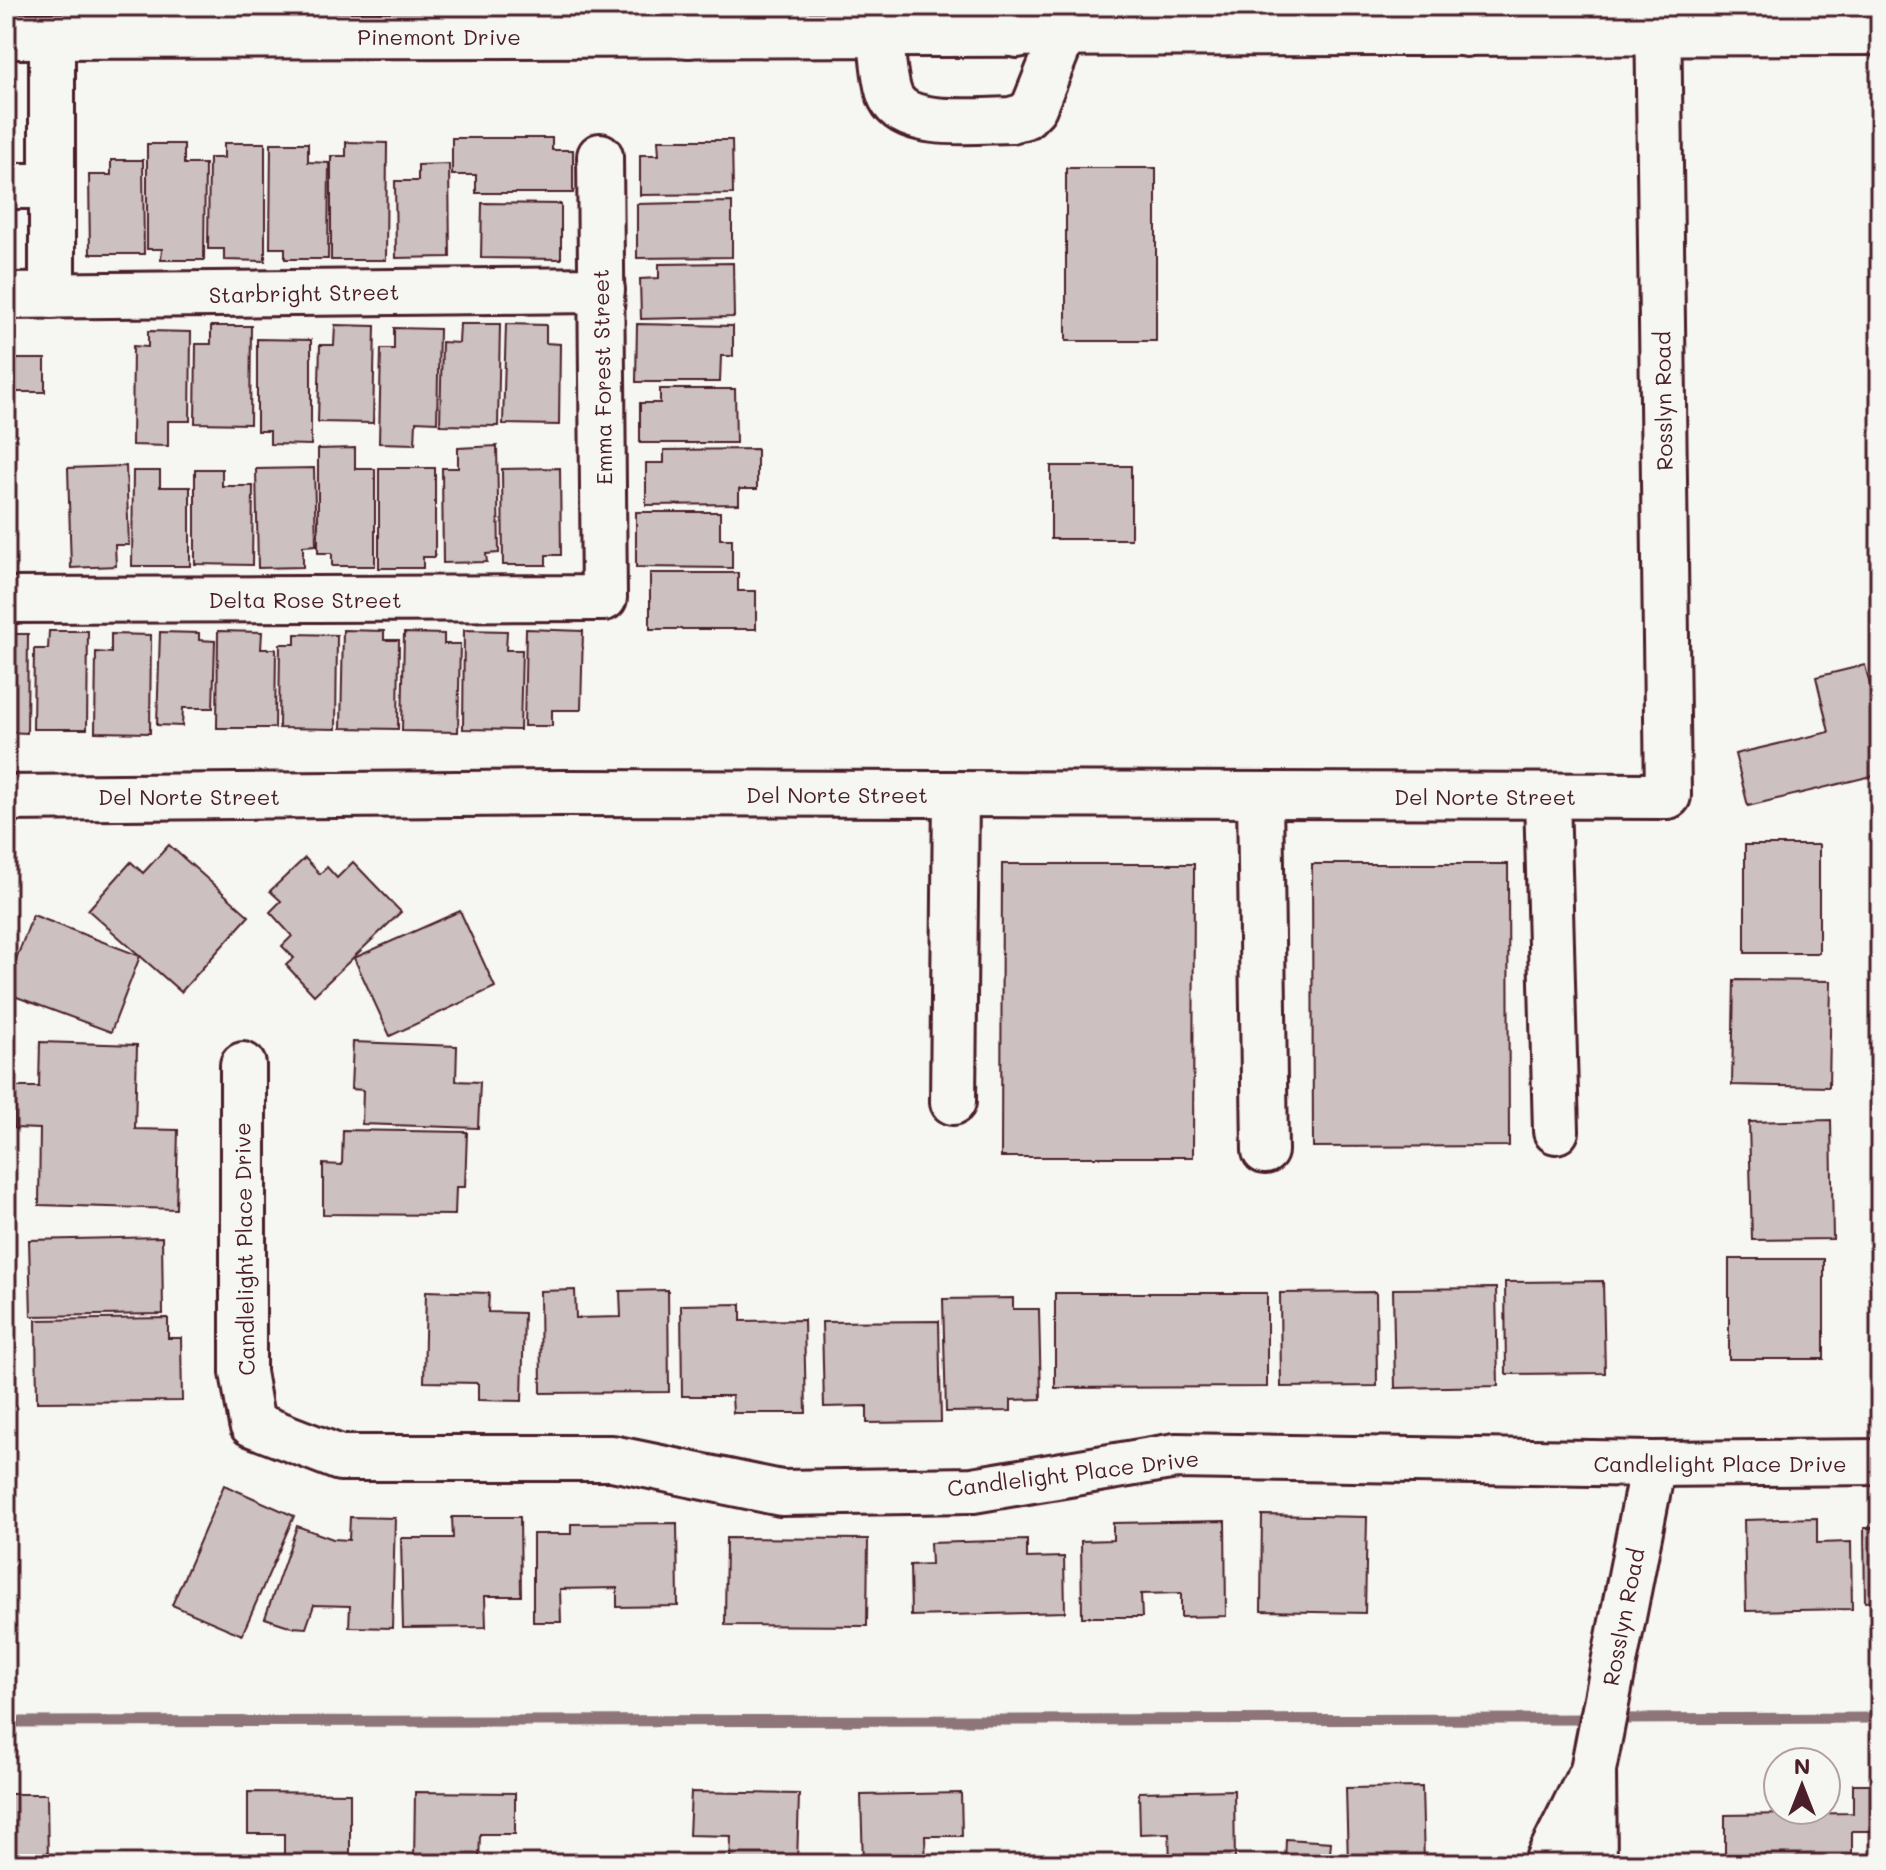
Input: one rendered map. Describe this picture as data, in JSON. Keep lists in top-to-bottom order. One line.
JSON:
{"streets":{"street":["Pinemont Drive","Starbright Street","Emma Forest Street","Rosslyn Road","Delta Rose Street","Del Norte Street","Candlelight Place Drive"]},"crossings":[["Pinemont Drive","Rosslyn Road"],["Starbright Street","Emma Forest Street"],["Emma Forest Street","Delta Rose Street"],["Rosslyn Road","Del Norte Street"],["Rosslyn Road","Candlelight Place Drive"]],"north":"top"}
